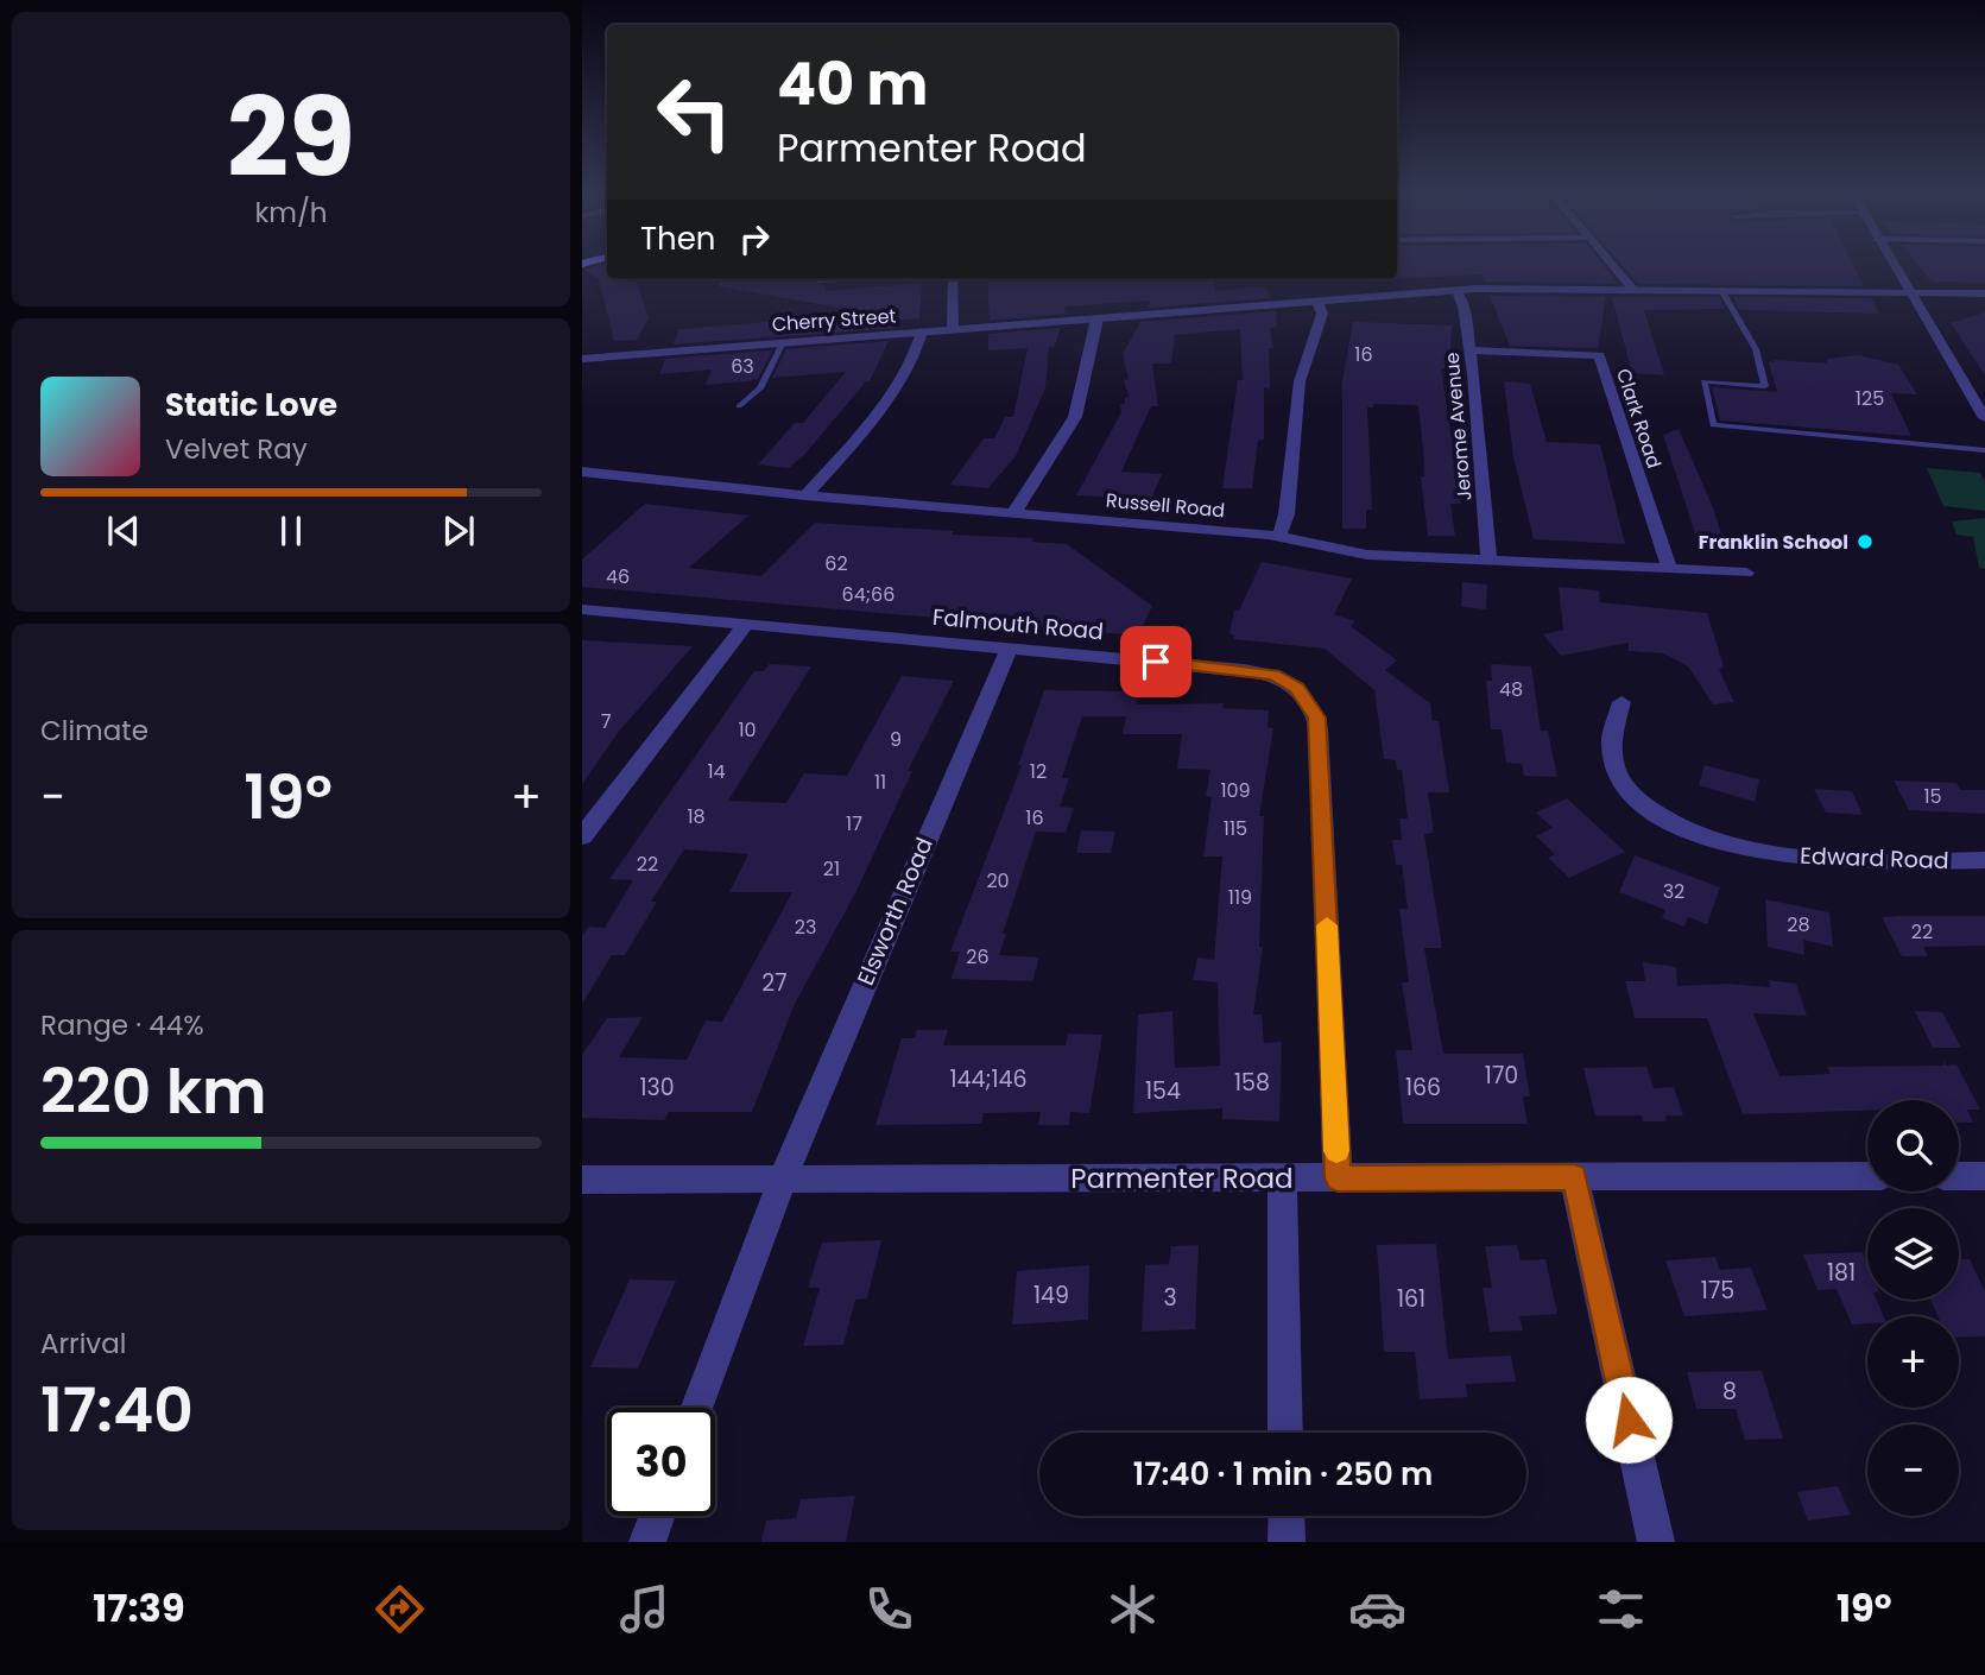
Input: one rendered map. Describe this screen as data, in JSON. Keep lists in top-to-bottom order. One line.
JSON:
{"streets":{"street":["Cherry Street","Clark Road","Jerome Avenue","Russell Road","Falmouth Road","Edward Road","Elsworth Road","Parmenter Road"]},"crossings":[["Cherry Street","Jerome Avenue"],["Clark Road","Jerome Avenue"],["Clark Road","Russell Road"],["Jerome Avenue","Russell Road"],["Falmouth Road","Elsworth Road"],["Falmouth Road","Parmenter Road"],["Elsworth Road","Parmenter Road"]],"places":["Franklin School"],"house_numbers":["16","63","125","62","46","64;66","48","7","10","9","14","12","11","109","15","18","16","17","115","22","21","20","32","119","28","23","22","26","27","170","144;146","158","130","166","154","181","175","149","3","161","8"],"page":{"tile":[["29","km/h"],"Climate",["Range · 44%","220 km"],["Arrival","17:40"]],"turn":["40 m","Parmenter Road"],"then":"Then","song":["Static Love","Velvet Ray"],"heat":["−","19°","+"],"map_buttons":["+","−"],"limit":"30","trip":"17:40 · 1 min · 250 m","tabs":["17:39","19°"]}}
